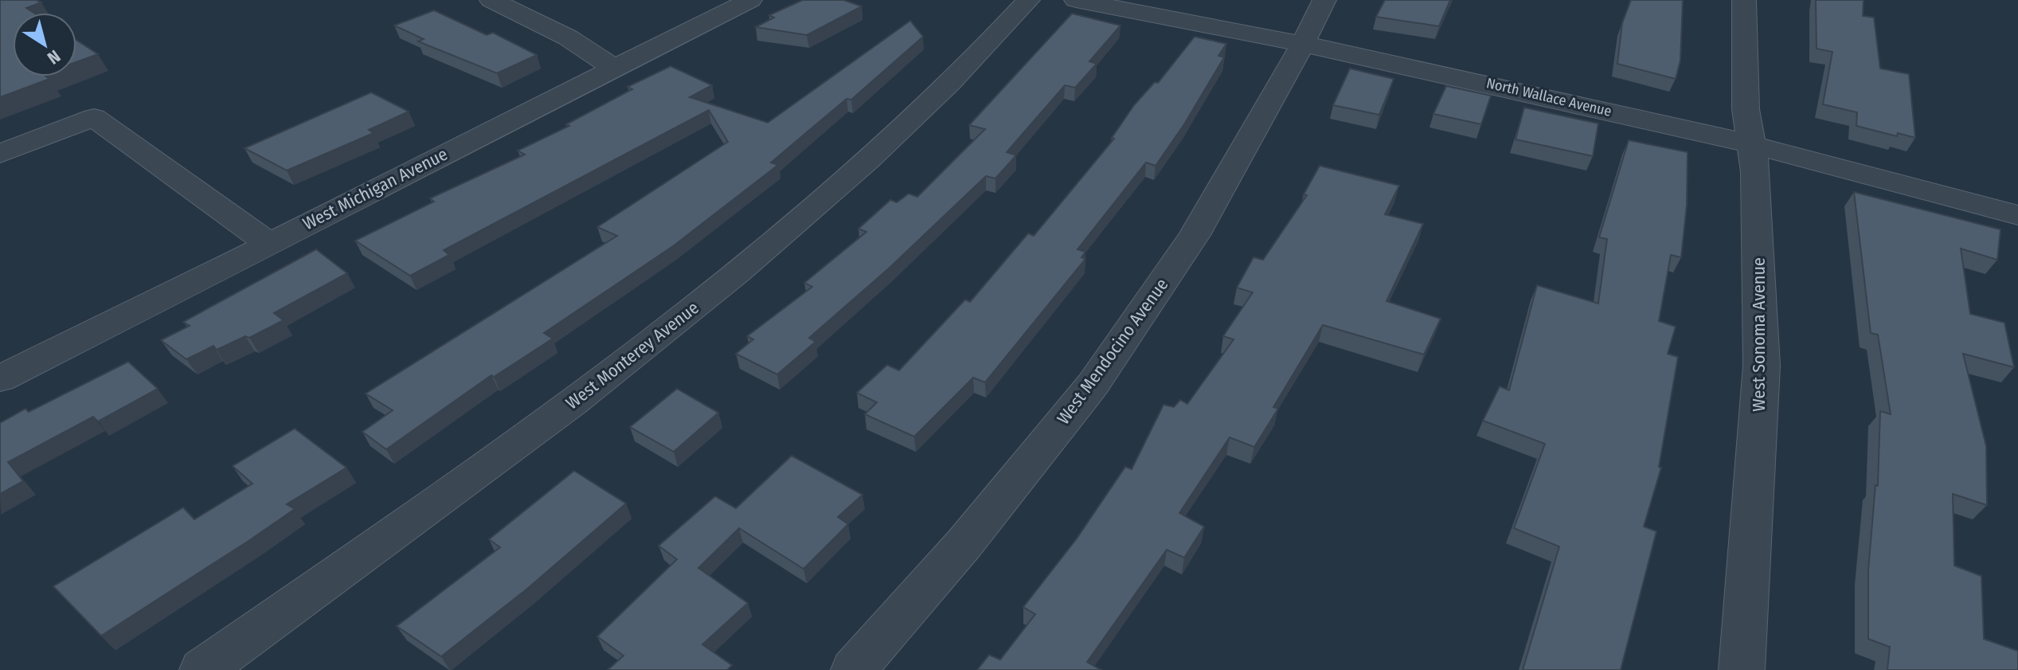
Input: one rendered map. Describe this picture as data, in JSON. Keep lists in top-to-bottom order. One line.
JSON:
{"streets":{"street":["North Wallace Avenue","West Michigan Avenue","West Sonoma Avenue","West Mendocino Avenue","West Monterey Avenue"]},"crossings":[["North Wallace Avenue","West Sonoma Avenue"],["North Wallace Avenue","West Mendocino Avenue"]],"north":"bottom right"}
